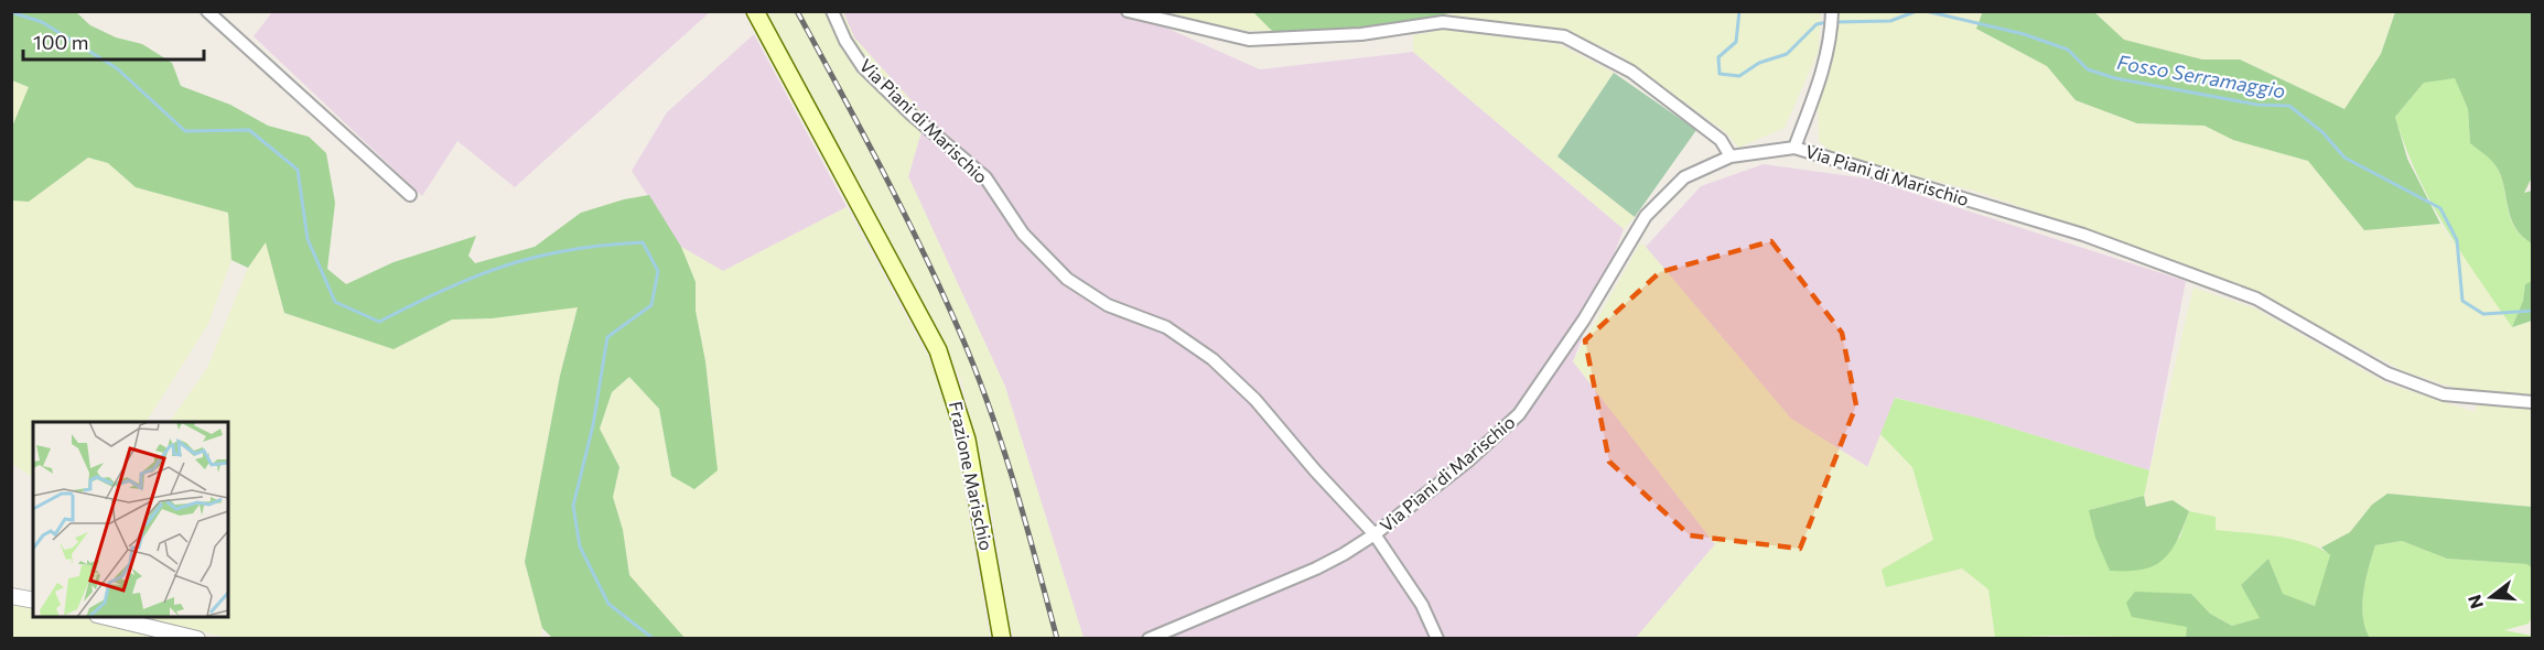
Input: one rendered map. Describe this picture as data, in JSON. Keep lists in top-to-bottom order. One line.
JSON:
{"streets":{"main road":["Frazione Marischio"],"street":["Via Piani di Marischio"]},"water":["Fosso Serramaggio"],"scale_bar":"100 m","north":"left"}
